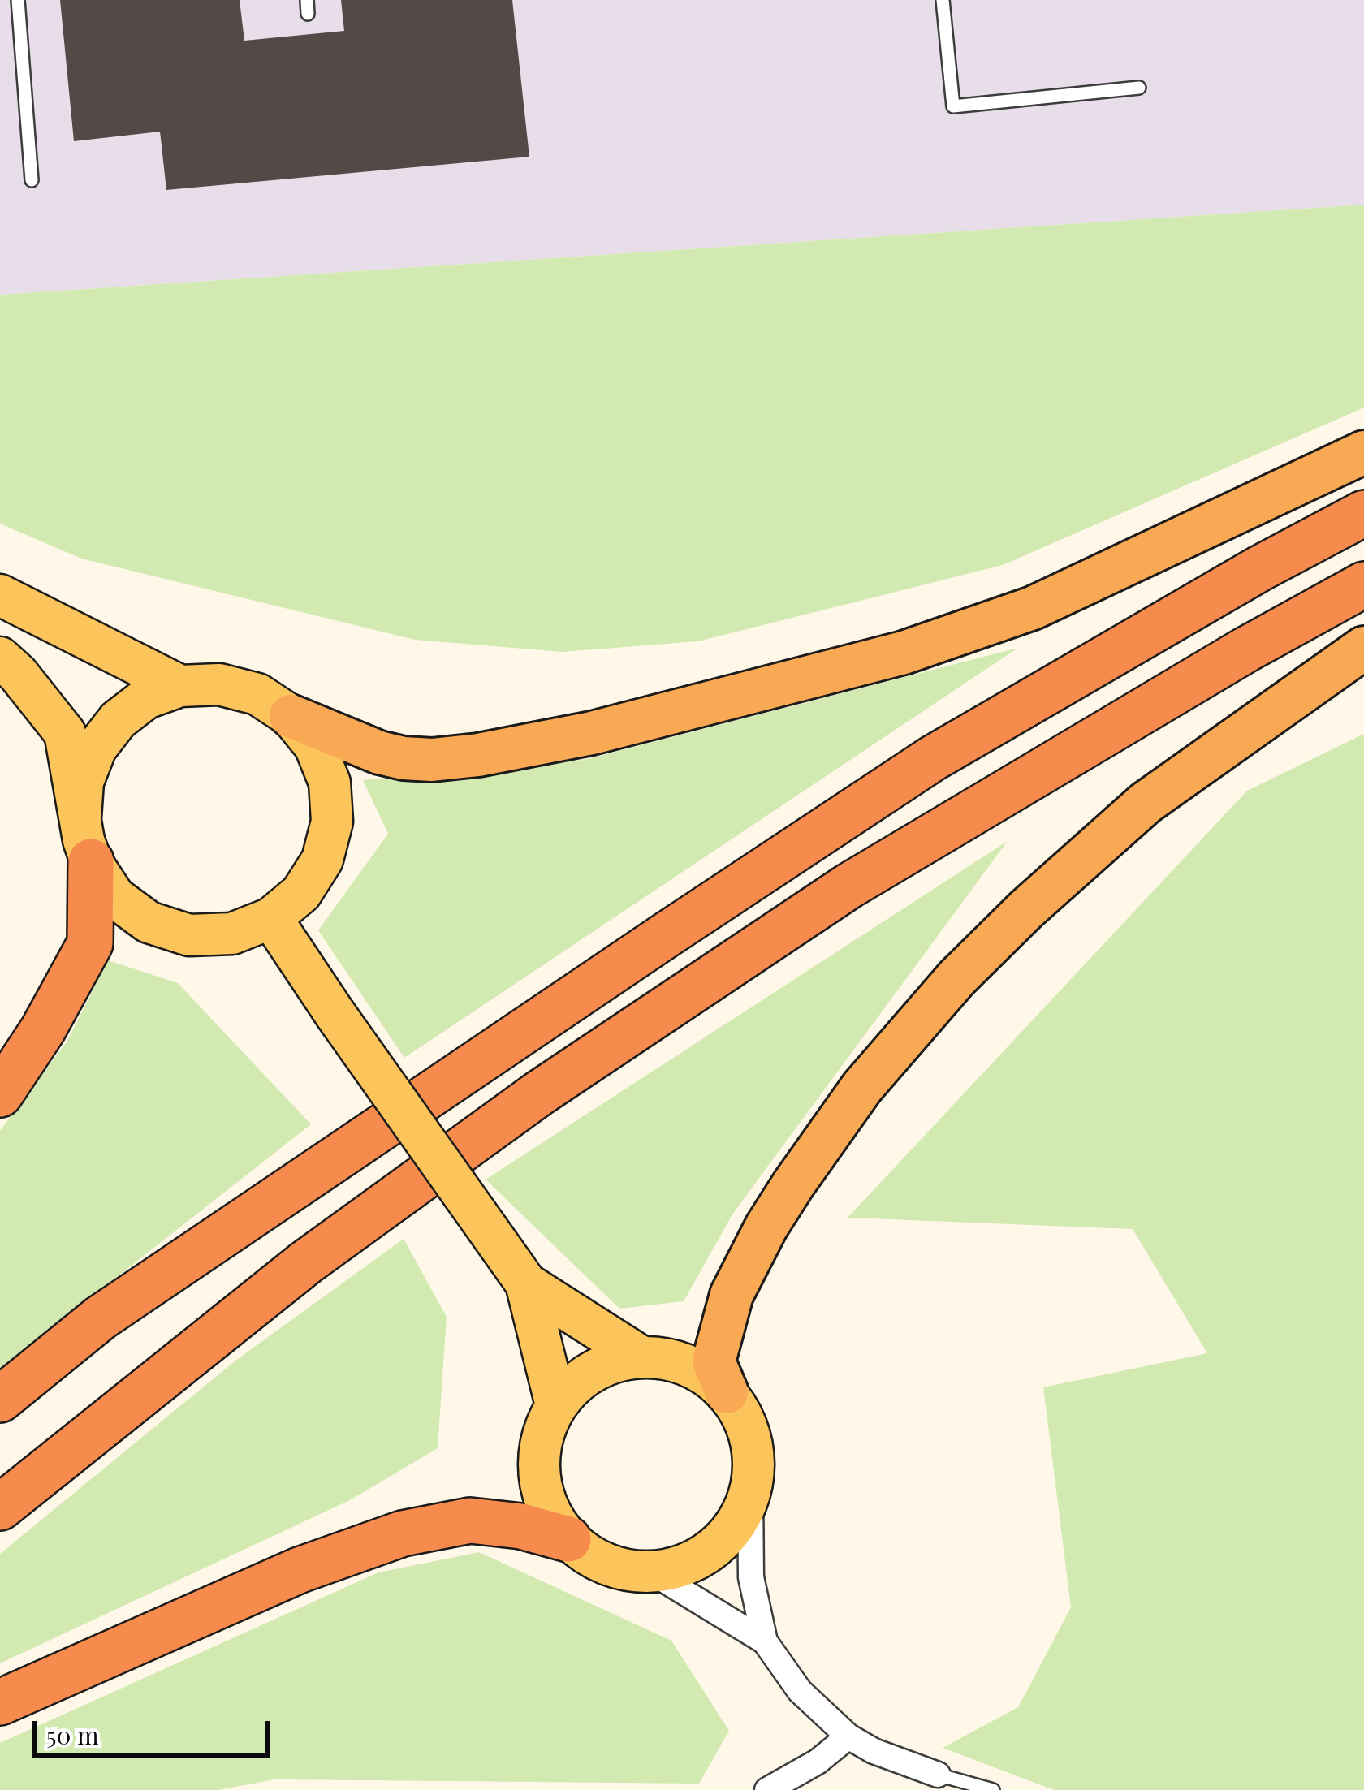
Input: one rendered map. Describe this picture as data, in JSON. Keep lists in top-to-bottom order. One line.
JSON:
{"scale_bar":"50 m"}
